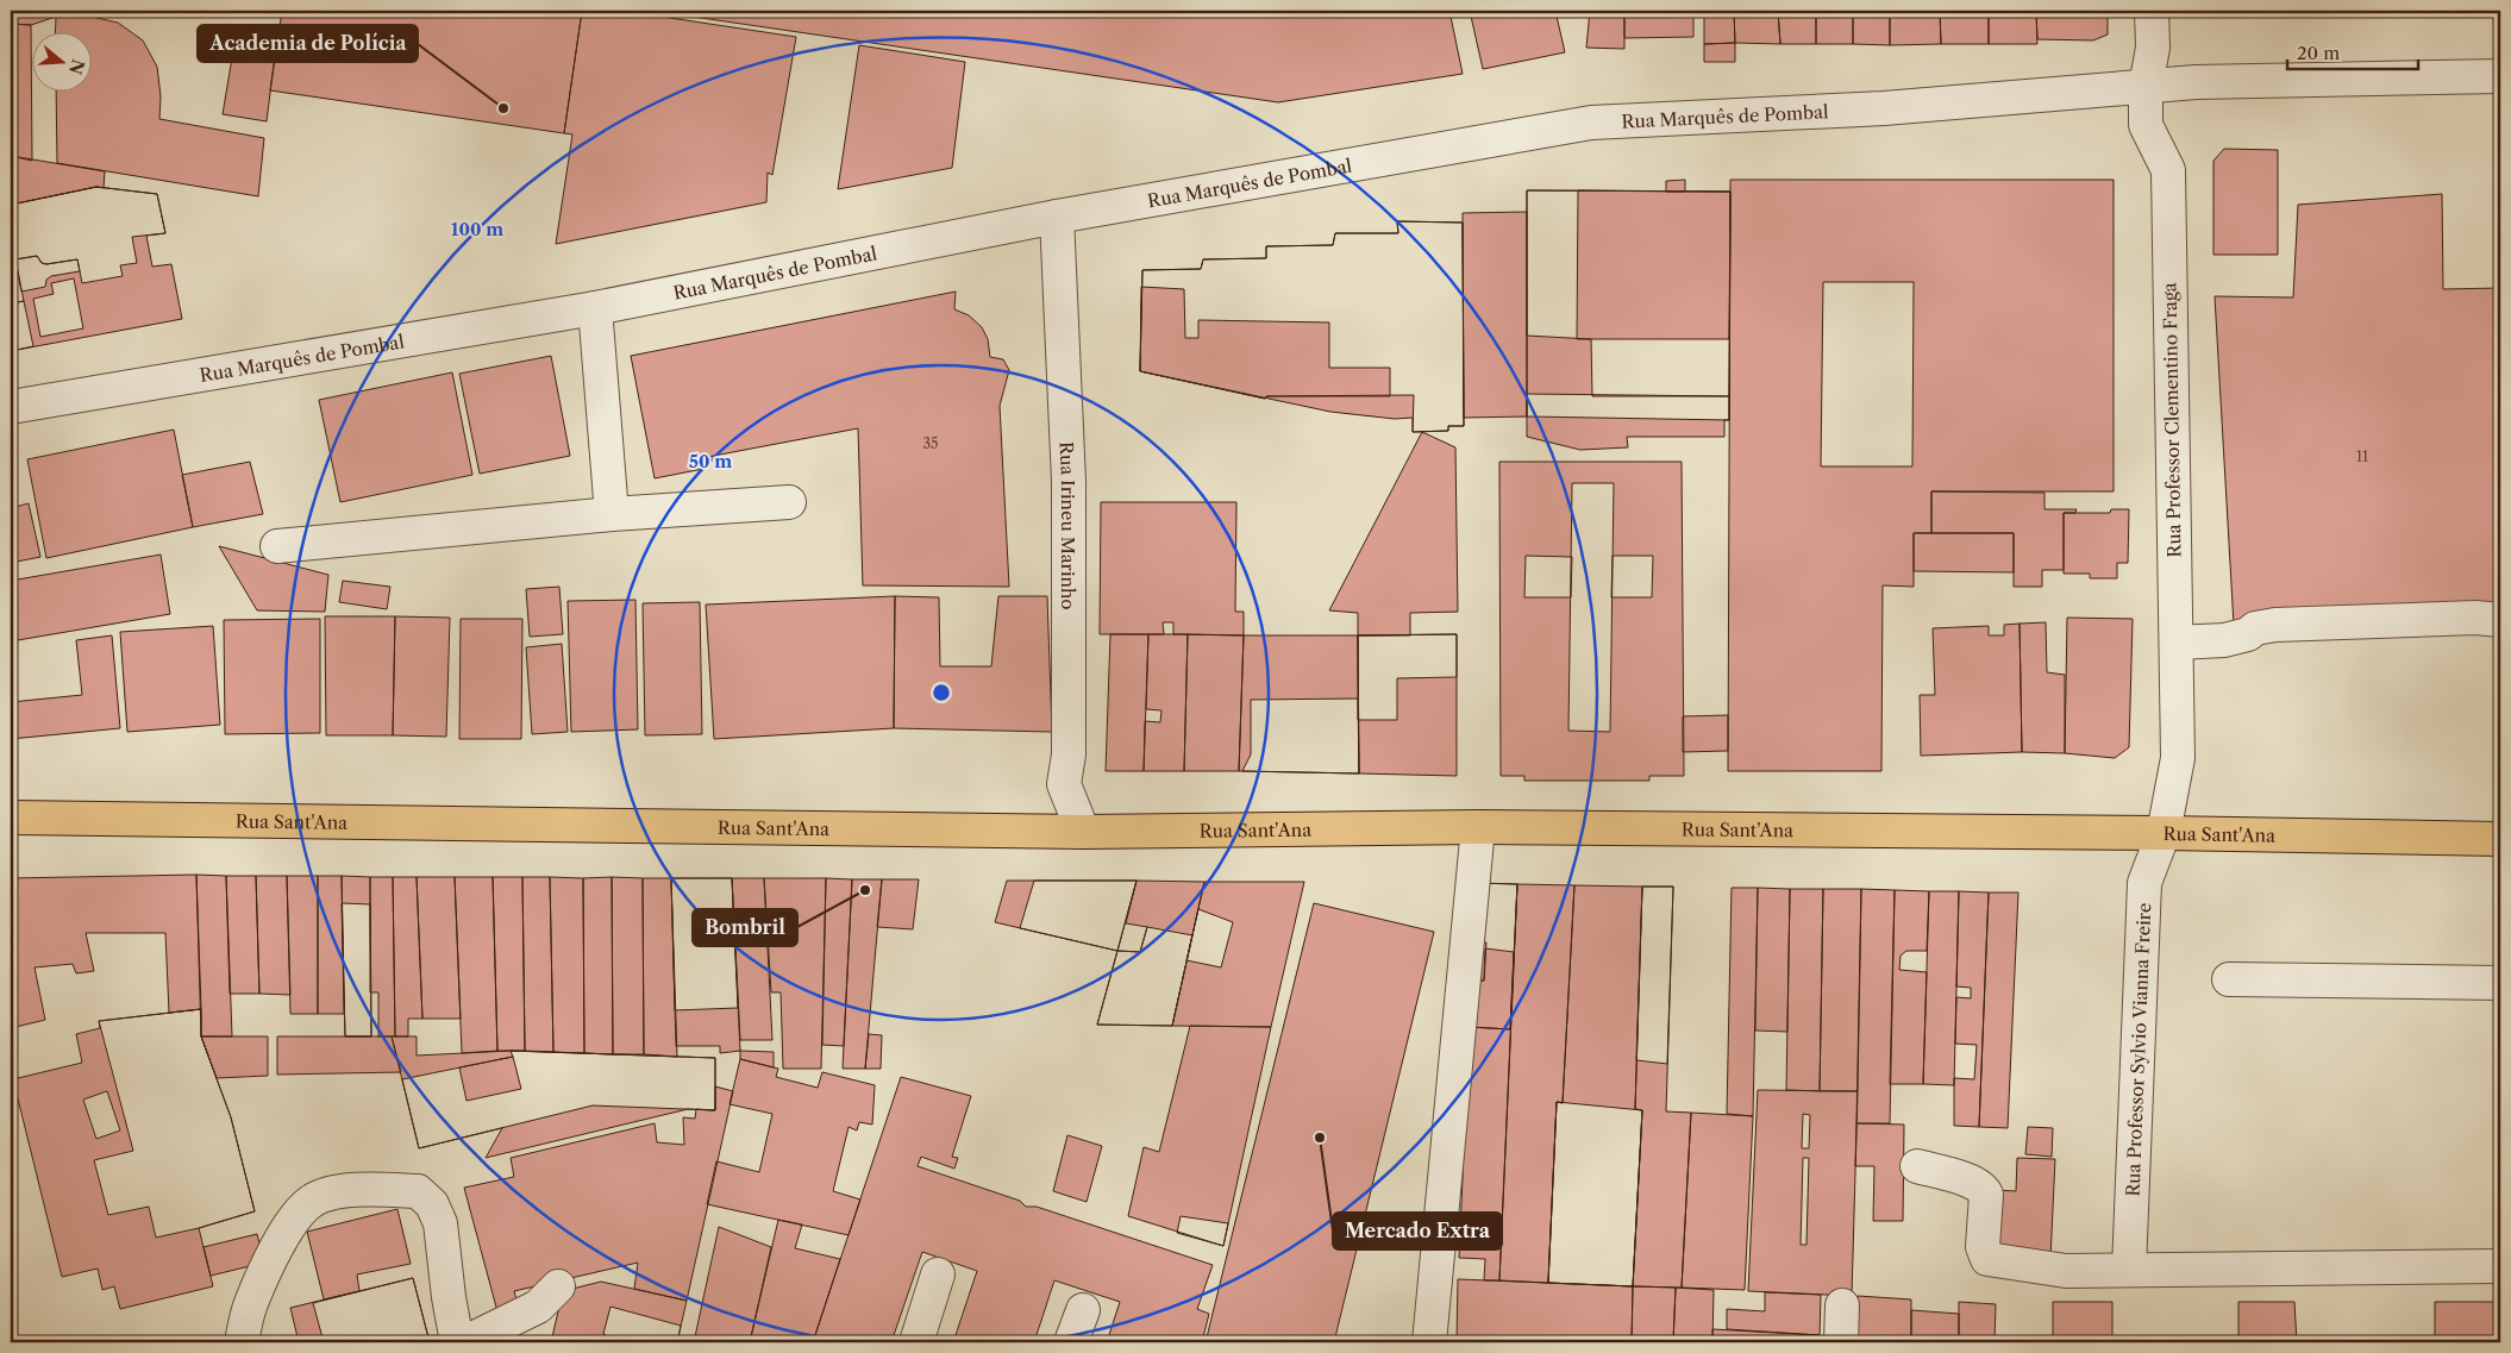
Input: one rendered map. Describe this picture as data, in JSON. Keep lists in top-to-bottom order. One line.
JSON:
{"streets":{"main road":["Rua Sant'Ana"],"street":["Rua Marquês de Pombal","Rua Professor Clementino Fraga","Rua Irineu Marinho","Rua Professor Sylvio Vianna Freire"]},"crossings":[["Rua Marquês de Pombal","Rua Professor Clementino Fraga"],["Rua Marquês de Pombal","Rua Irineu Marinho"],["Rua Professor Clementino Fraga","Rua Sant'Ana"],["Rua Professor Clementino Fraga","Rua Professor Sylvio Vianna Freire"],["Rua Irineu Marinho","Rua Sant'Ana"],["Rua Sant'Ana","Rua Professor Sylvio Vianna Freire"]],"places":["Academia de Polícia","Bombril","Mercado Extra"],"house_numbers":["35","11"],"scale_bar":"20 m","north":"right","rings":["100 m","50 m"]}
